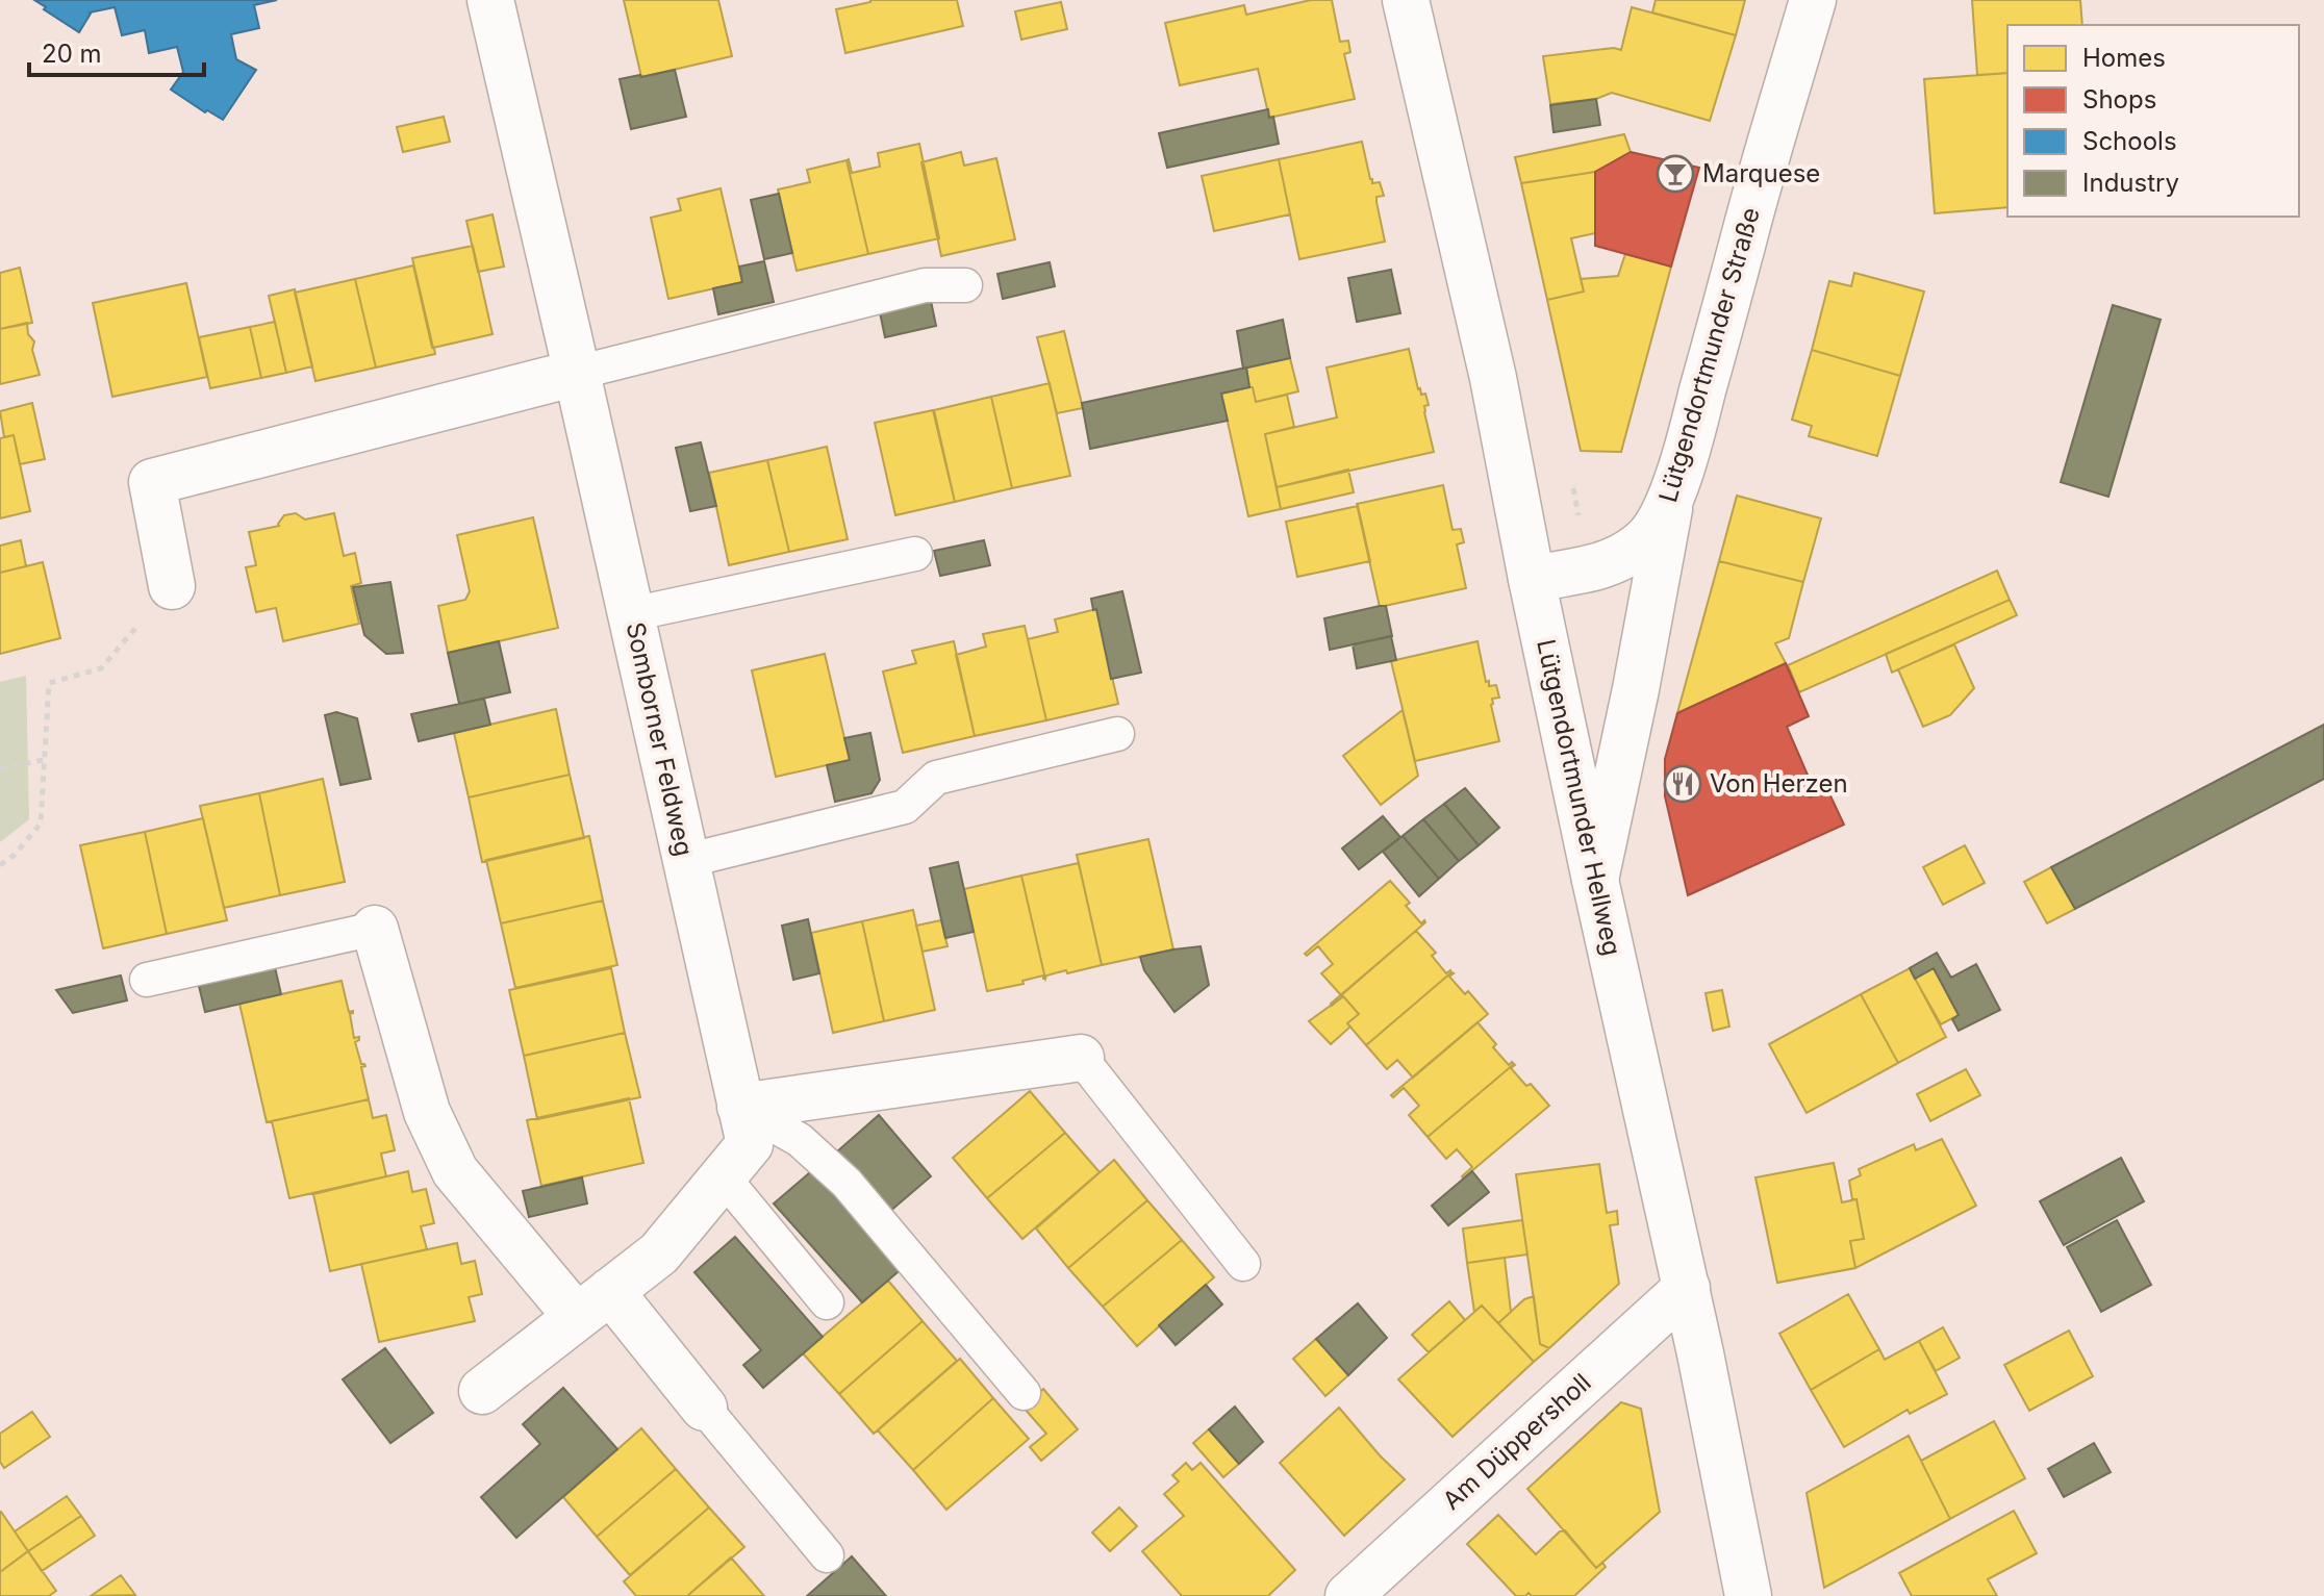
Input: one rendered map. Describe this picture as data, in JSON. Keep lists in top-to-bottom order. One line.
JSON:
{"streets":{"street":["Lütgendortmunder Straße","Somborner Feldweg","Lütgendortmunder Hellweg","Am Düppersholl"]},"crossings":[["Lütgendortmunder Straße","Lütgendortmunder Hellweg"],["Lütgendortmunder Hellweg","Am Düppersholl"]],"places":{"bar":["Marquese"],"restaurant":["Von Herzen"]},"legend":["Homes","Shops","Schools","Industry"],"scale_bar":"20 m"}
